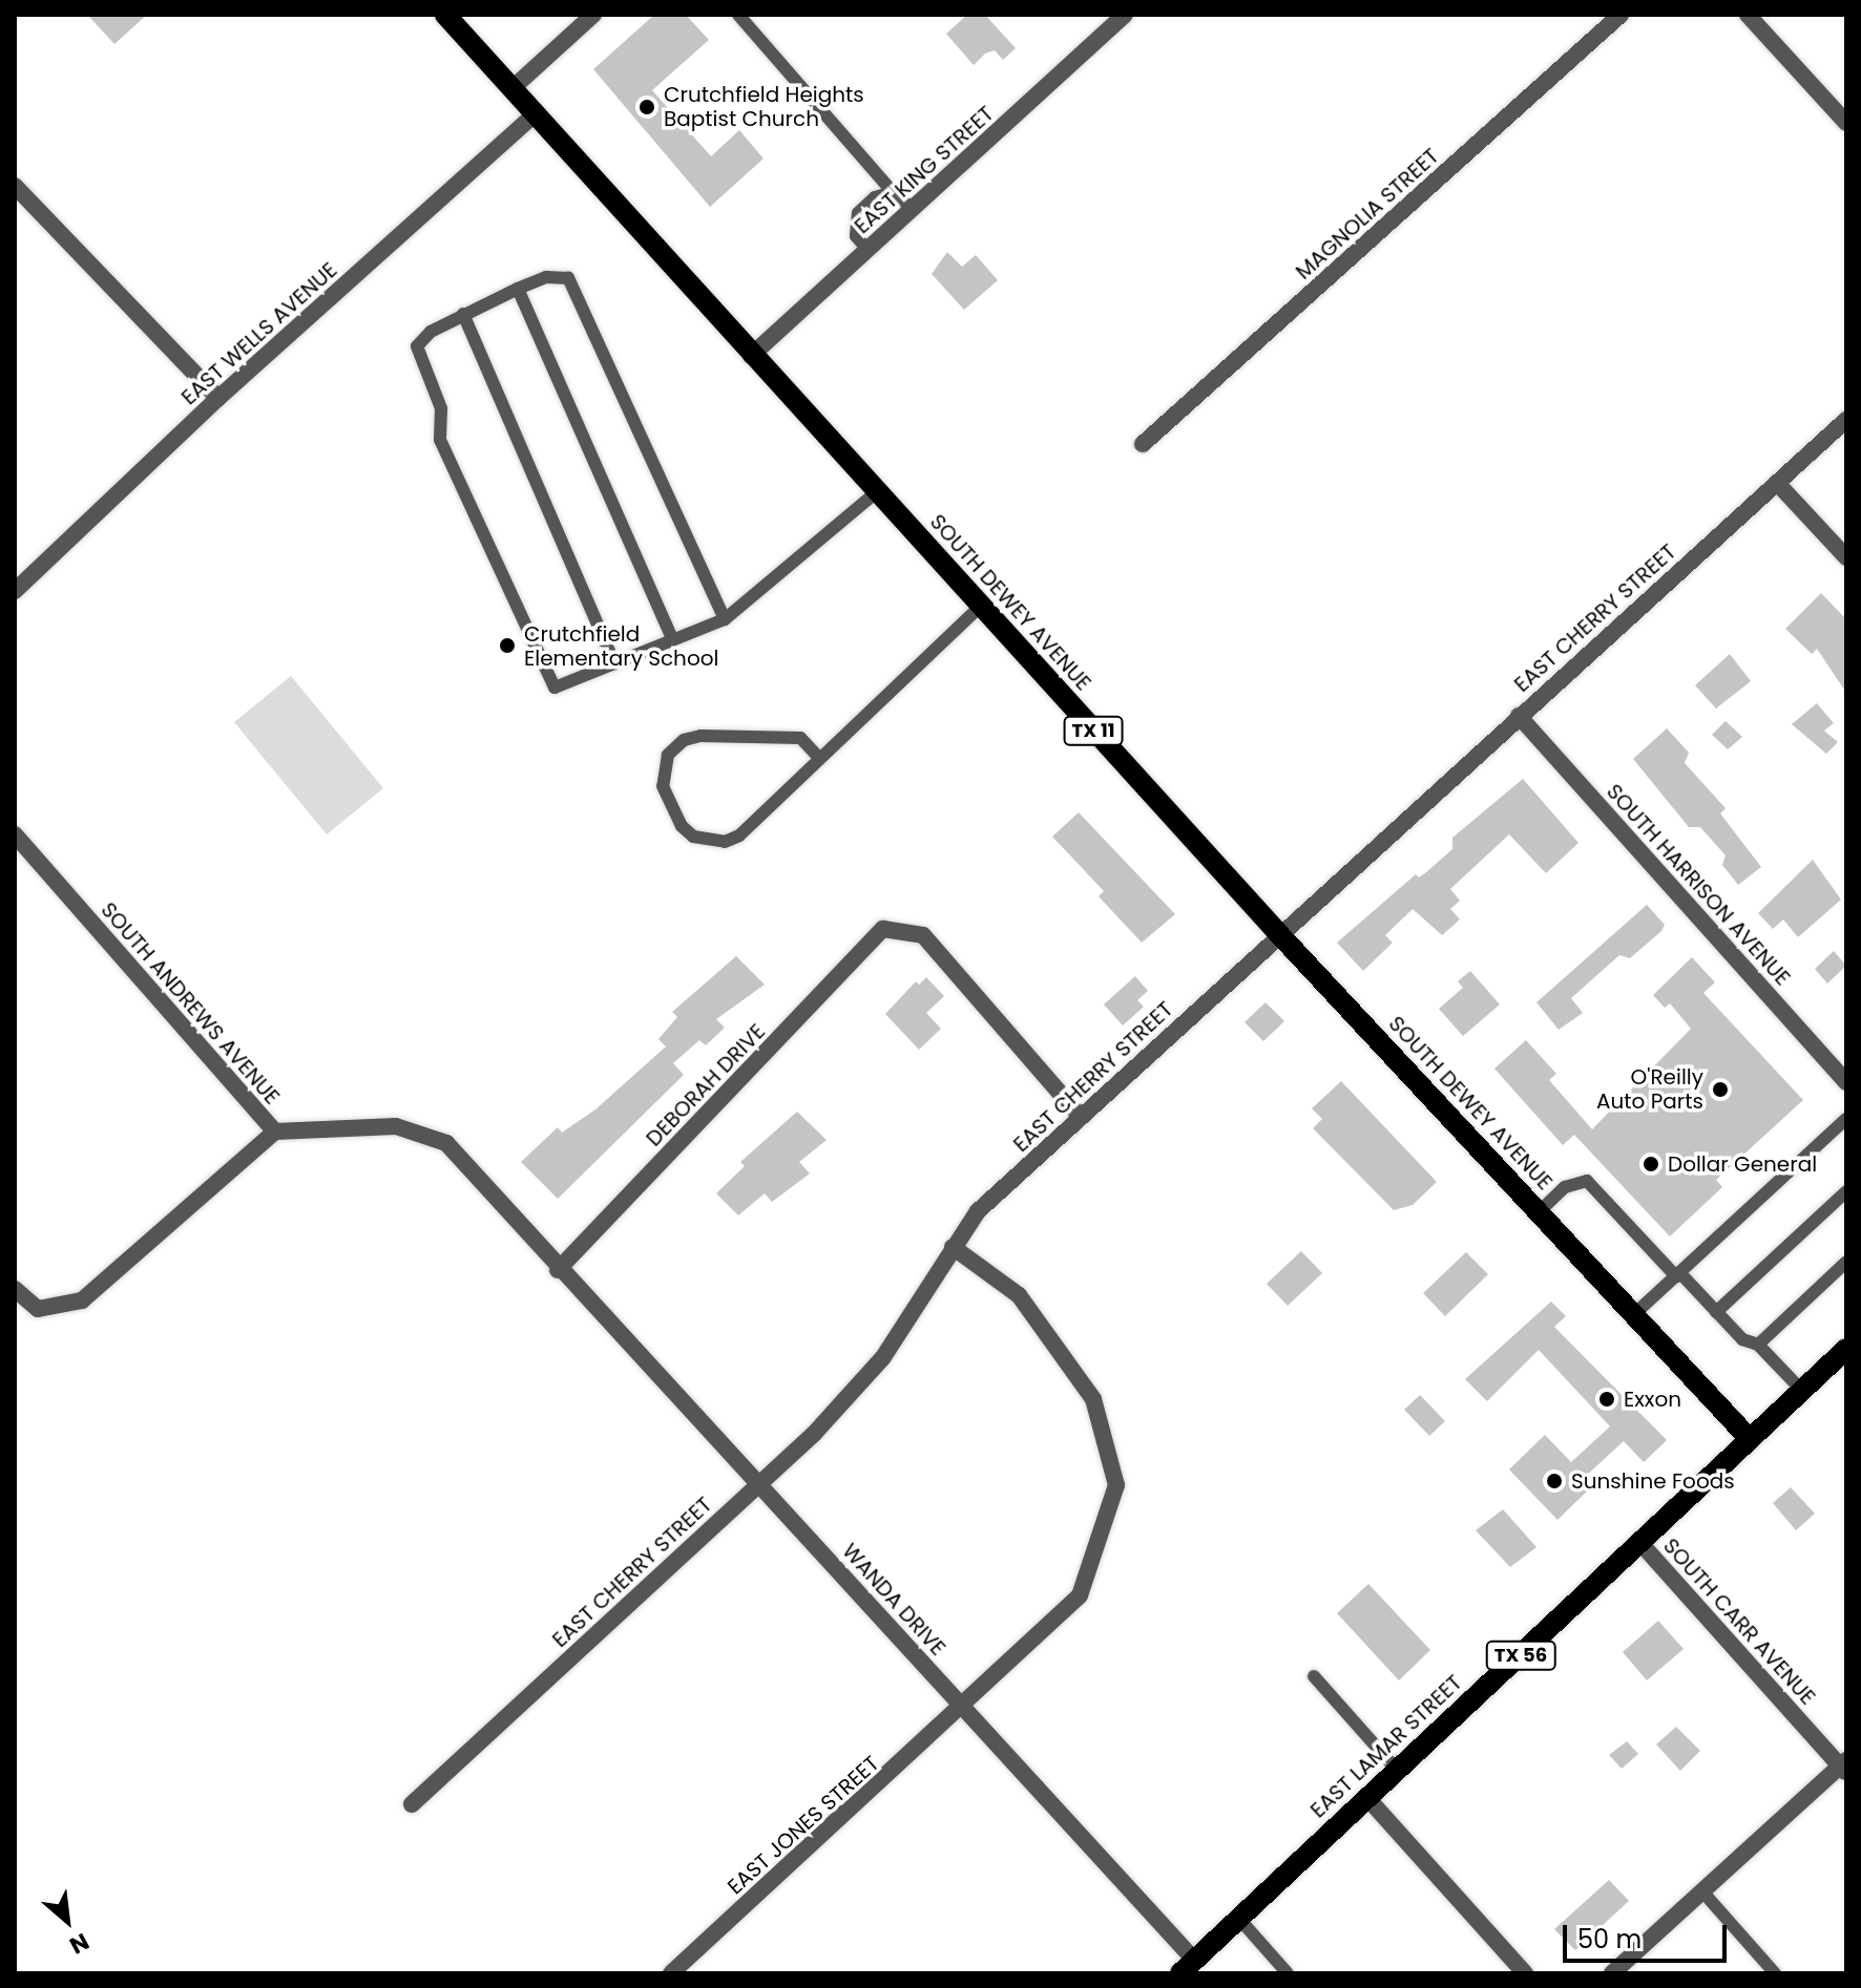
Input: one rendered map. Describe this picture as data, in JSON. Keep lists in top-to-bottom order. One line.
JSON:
{"streets":{"main road":["SOUTH DEWEY AVENUE","TX 11","TX 56","EAST LAMAR STREET"],"street":["EAST KING STREET","MAGNOLIA STREET","EAST WELLS AVENUE","EAST CHERRY STREET","SOUTH HARRISON AVENUE","SOUTH ANDREWS AVENUE","DEBORAH DRIVE","WANDA DRIVE","SOUTH CARR AVENUE","EAST JONES STREET"]},"crossings":[["EAST KING STREET","SOUTH DEWEY AVENUE"],["EAST WELLS AVENUE","SOUTH DEWEY AVENUE"],["SOUTH DEWEY AVENUE","EAST CHERRY STREET"],["SOUTH DEWEY AVENUE","EAST LAMAR STREET"],["EAST CHERRY STREET","SOUTH HARRISON AVENUE"],["EAST CHERRY STREET","DEBORAH DRIVE"],["EAST CHERRY STREET","WANDA DRIVE"],["EAST CHERRY STREET","EAST JONES STREET"],["SOUTH ANDREWS AVENUE","DEBORAH DRIVE"],["SOUTH ANDREWS AVENUE","WANDA DRIVE"],["DEBORAH DRIVE","WANDA DRIVE"],["WANDA DRIVE","EAST LAMAR STREET"],["WANDA DRIVE","EAST JONES STREET"],["SOUTH CARR AVENUE","EAST LAMAR STREET"]],"places":["Crutchfield Heights Baptist Church","Crutchfield Elementary School","O'Reilly Auto Parts","Dollar General","Exxon","Sunshine Foods"],"scale_bar":"50 m","north":"bottom right"}
